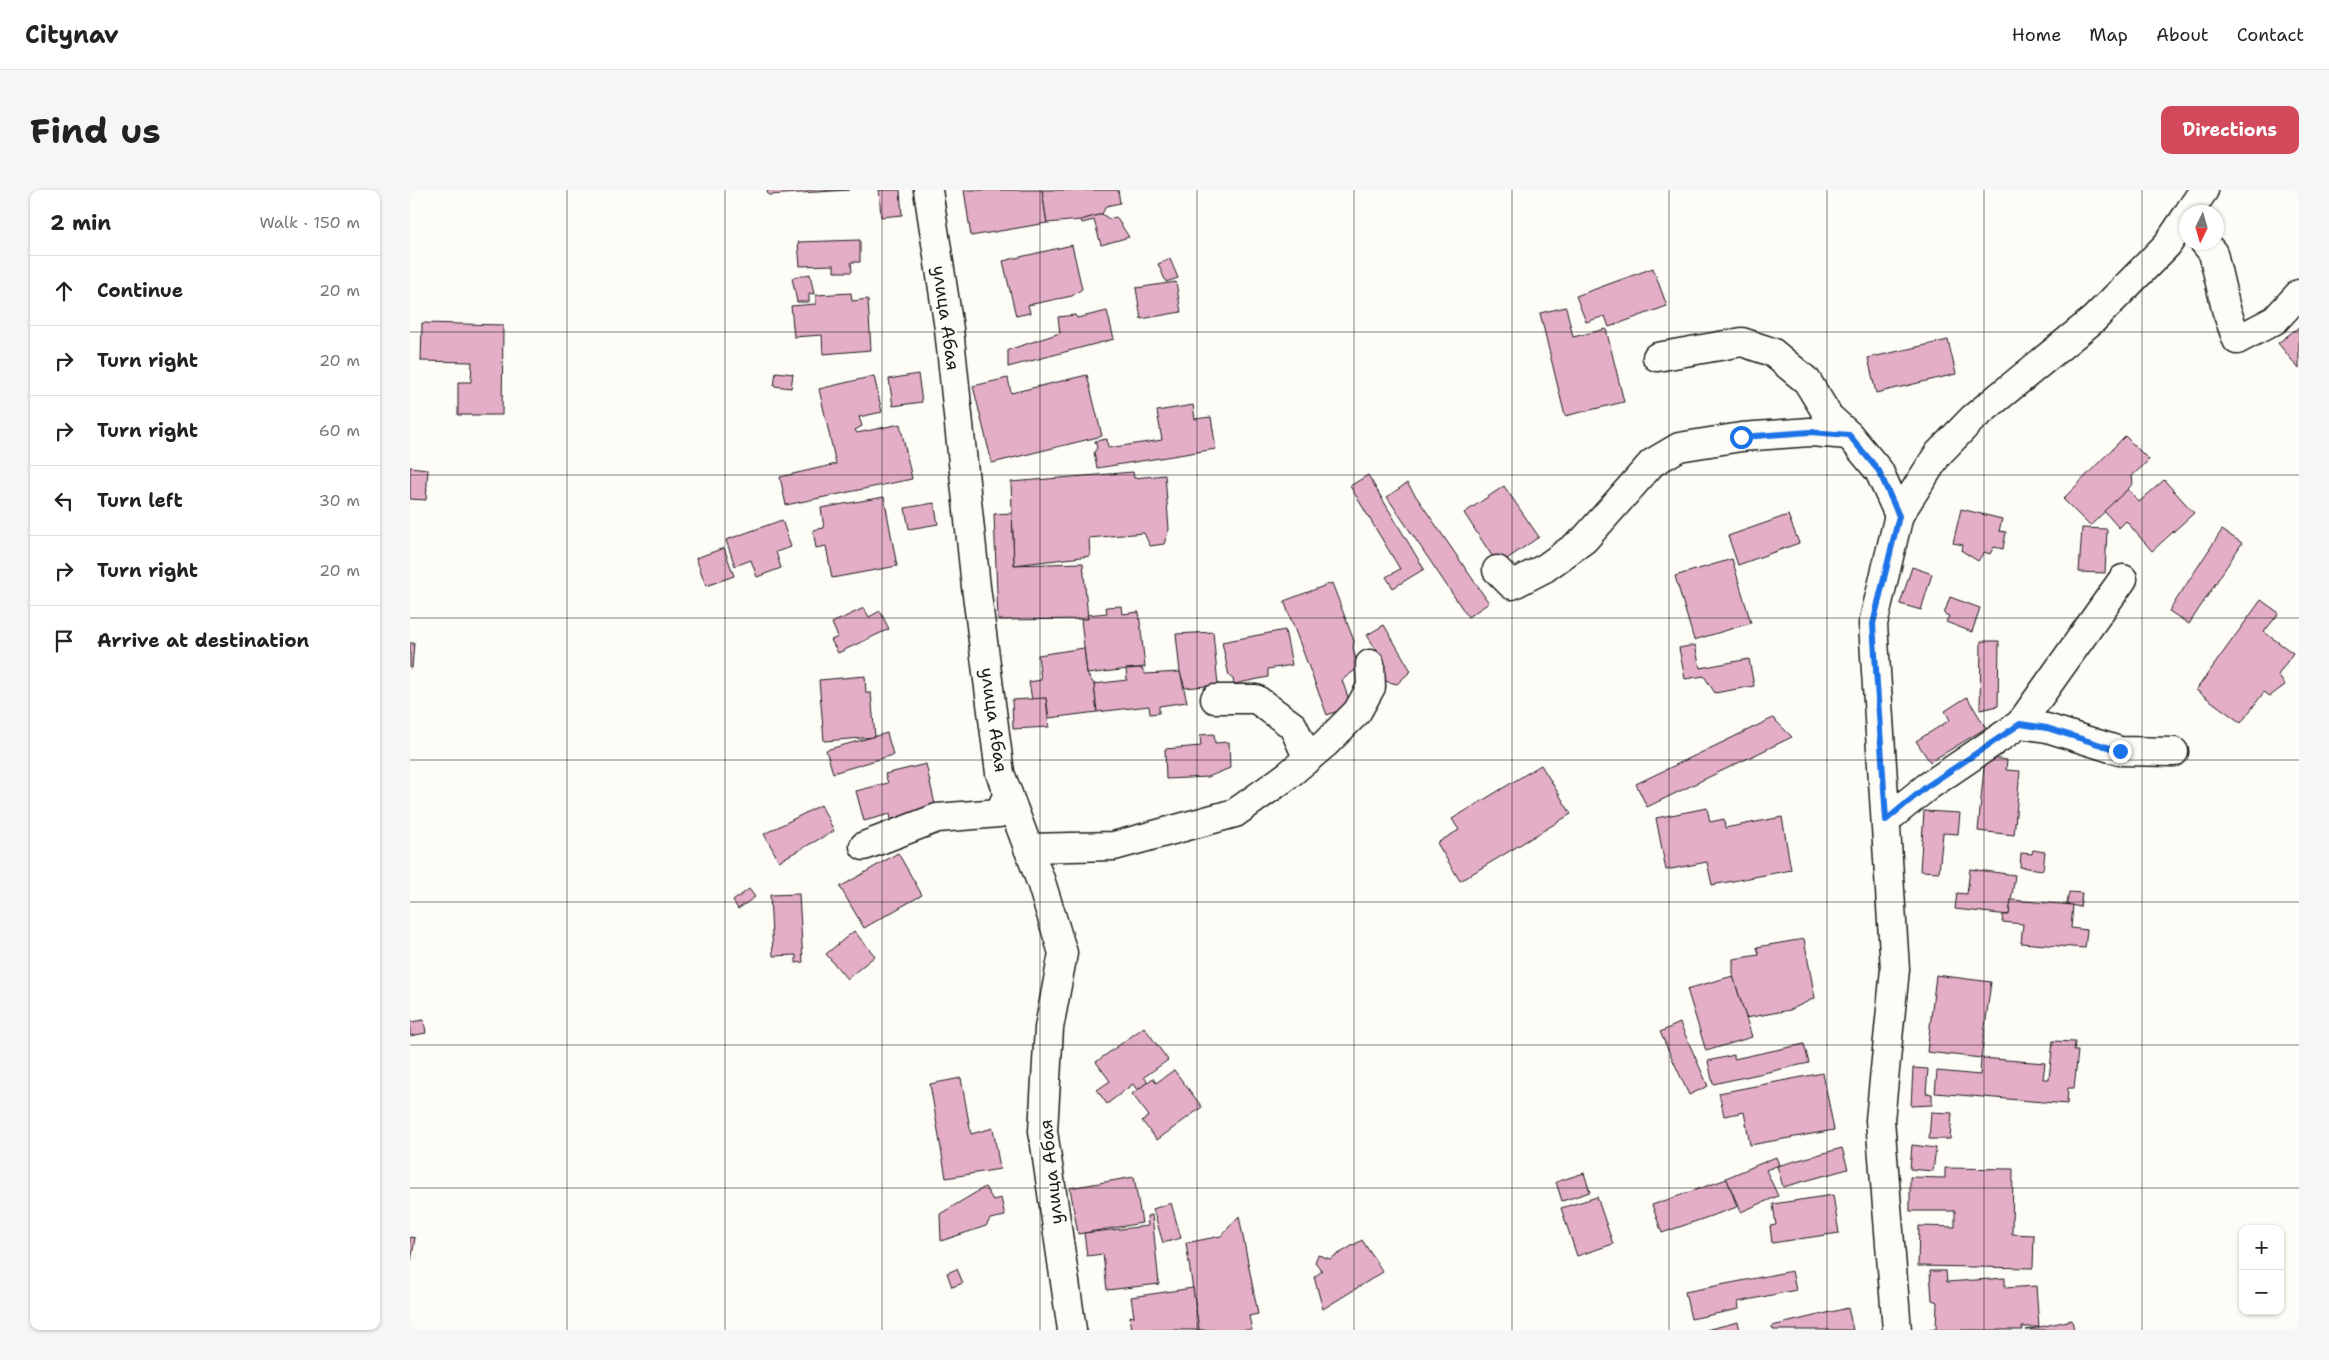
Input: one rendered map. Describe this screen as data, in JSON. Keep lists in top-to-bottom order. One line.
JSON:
{"streets":{"street":["улица Абая"]},"north":"bottom","page":{"header":"Citynav","nav":["Home","Map","About","Contact"],"buttons":"Directions","title":"Find us","heading":["2 min","Walk · 150 m"],"list":[["Continue","20 m"],["Turn right","20 m"],["Turn right","60 m"],["Turn left","30 m"],["Turn right","20 m"],"Arrive at destination"],"map_buttons":["+","−"]}}
